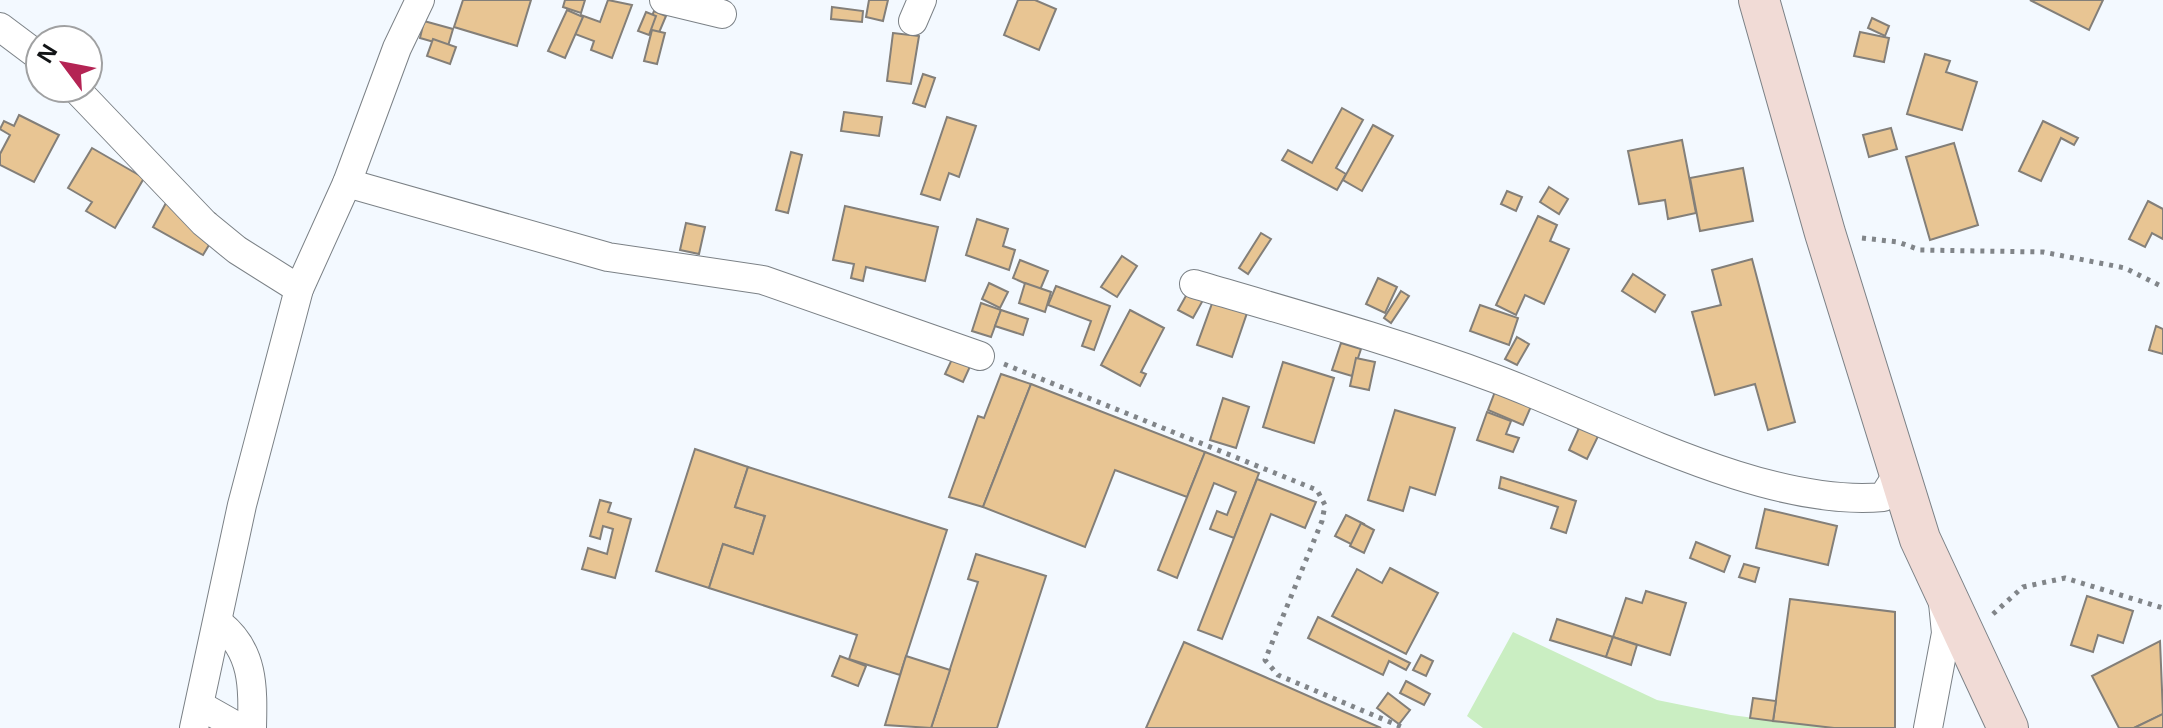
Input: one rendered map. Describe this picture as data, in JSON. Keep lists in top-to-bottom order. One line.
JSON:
{"north":"top left"}
